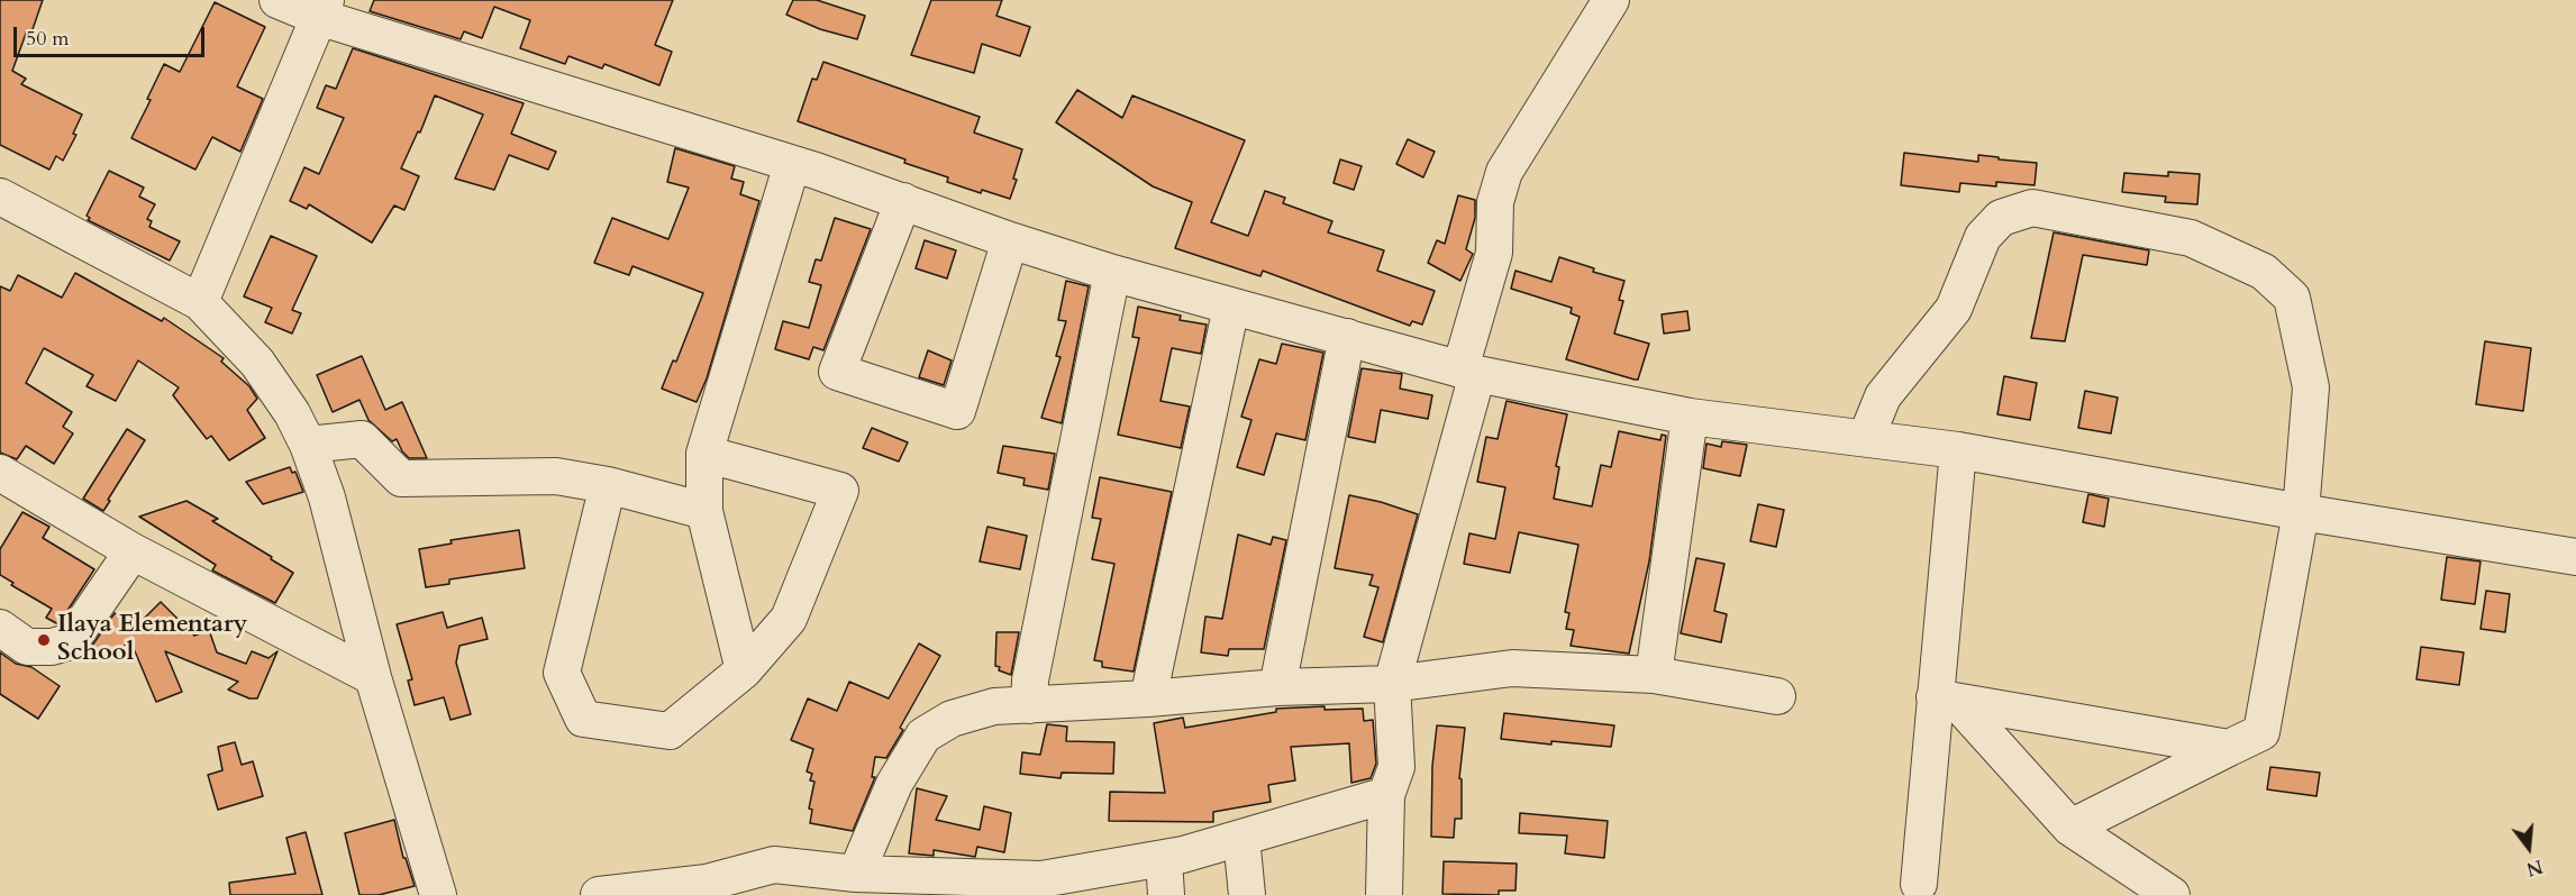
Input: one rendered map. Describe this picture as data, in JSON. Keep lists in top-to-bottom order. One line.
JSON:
{"places":["Ilaya Elementary School"],"scale_bar":"50 m","north":"bottom"}
